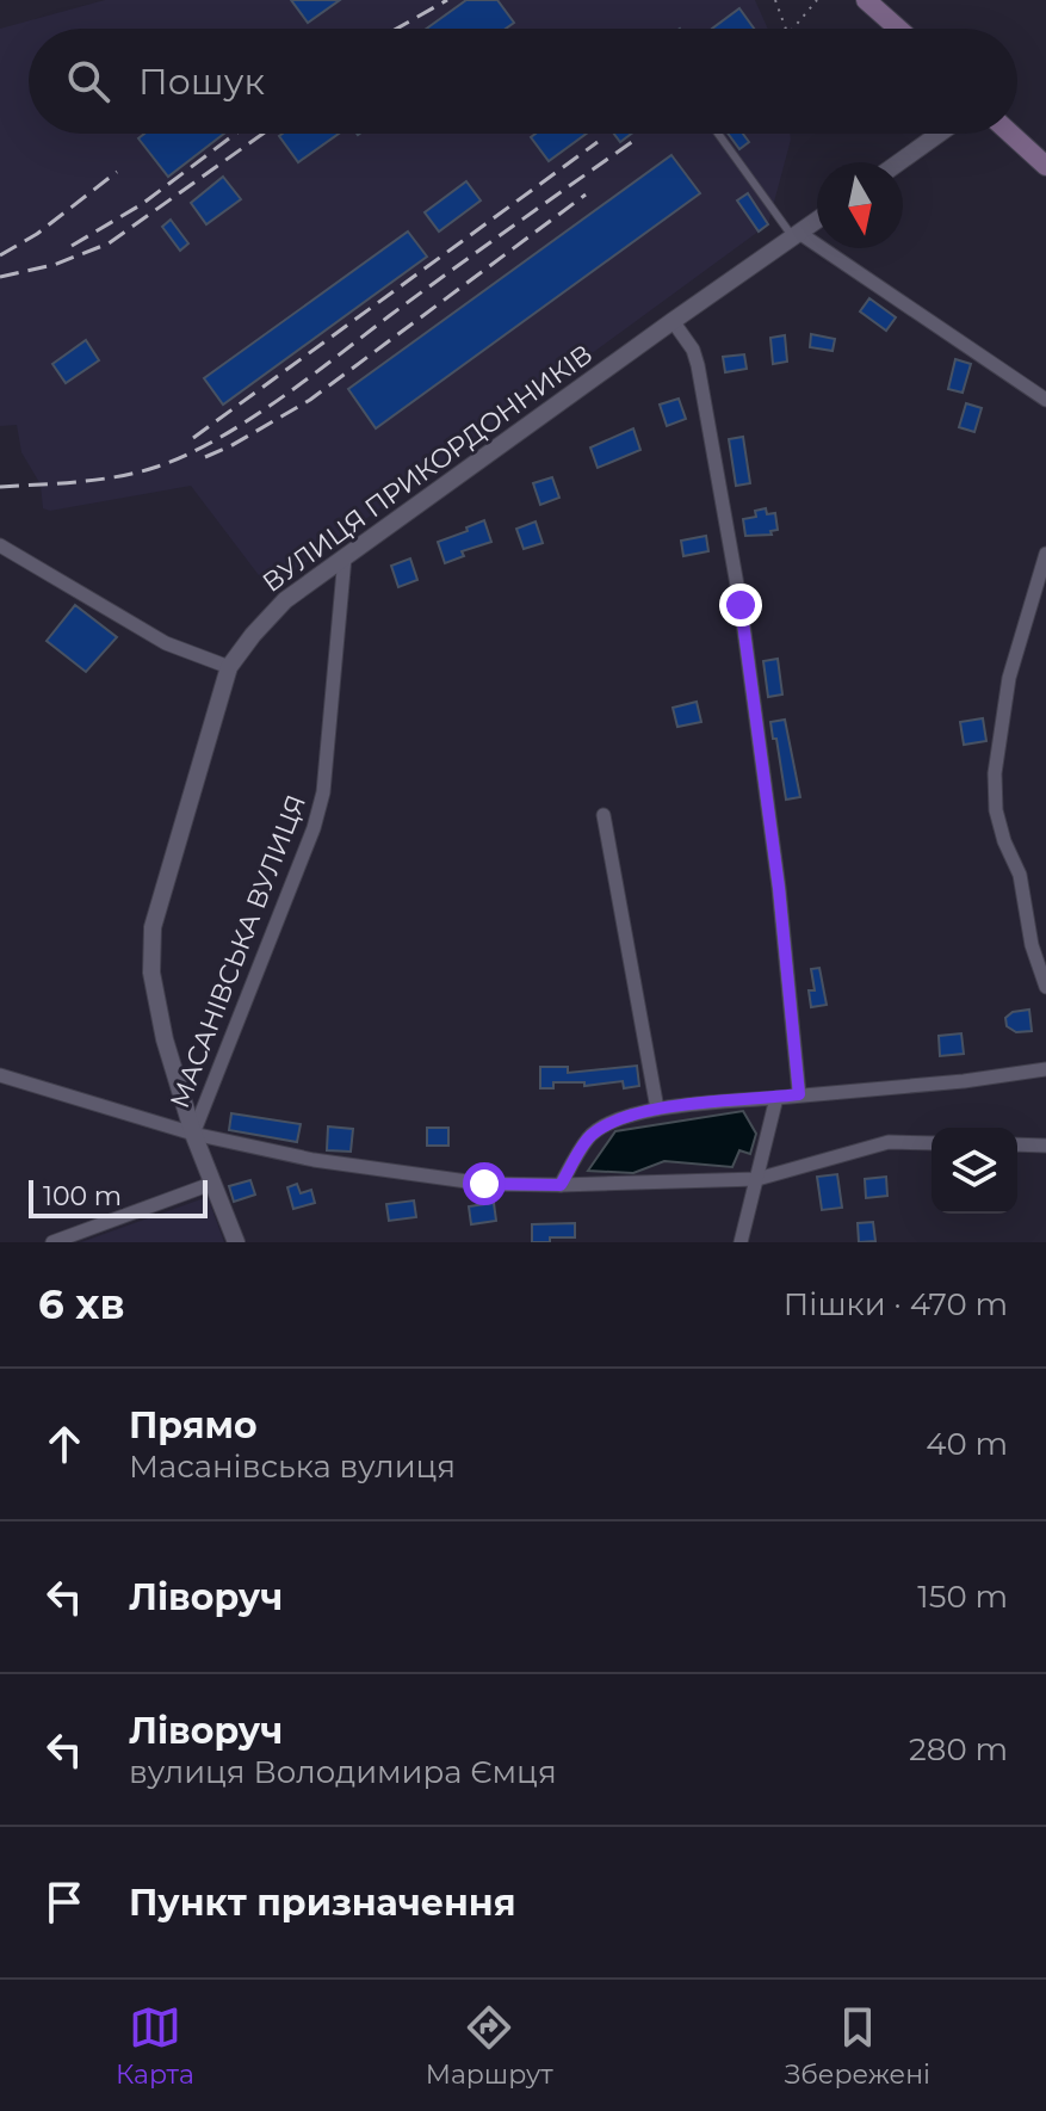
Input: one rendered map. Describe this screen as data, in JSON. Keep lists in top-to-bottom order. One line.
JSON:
{"streets":{"street":["ВУЛИЦЯ ПРИКОРДОННИКІВ","МАСАНІВСЬКА ВУЛИЦЯ"]},"crossings":[["ВУЛИЦЯ ПРИКОРДОННИКІВ","МАСАНІВСЬКА ВУЛИЦЯ"]],"scale_bar":"100 m","north":"bottom","page":{"search":"Пошук","scale":"100 m","heading":["6 хв","Пішки · 470 m"],"list":[["Прямо","Масанівська вулиця","40 m"],["Ліворуч","150 m"],["Ліворуч","вулиця Володимира Ємця","280 m"],"Пункт призначення"],"nav":["Карта","Маршрут","Збережені"]}}
